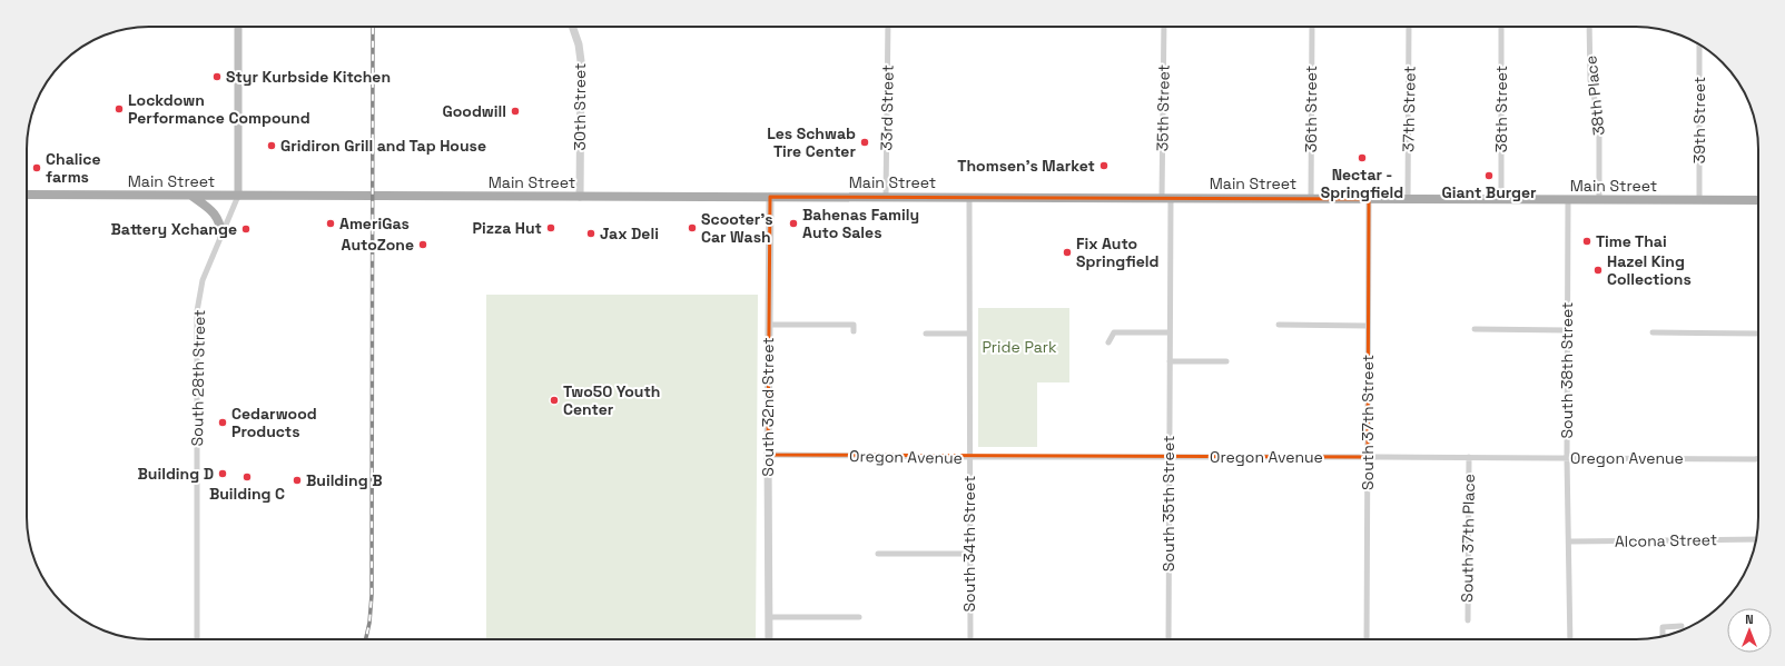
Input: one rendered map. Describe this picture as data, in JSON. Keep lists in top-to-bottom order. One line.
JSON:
{"streets":{"main road":["Main Street"],"street":["38th Place","30th Street","33rd Street","35th Street","36th Street","37th Street","38th Street","39th Street","South 38th Street","South 28th Street","South 32nd Street","South 37th Street","Oregon Avenue","South 35th Street","South 37th Place","Alcona Street","South 34th Street"]},"crossings":[["38th Place","Main Street"],["30th Street","Main Street"],["33rd Street","Main Street"],["35th Street","Main Street"],["35th Street","South 35th Street"],["36th Street","Main Street"],["37th Street","Main Street"],["38th Street","Main Street"],["39th Street","Main Street"],["Main Street","South 38th Street"],["Main Street","South 28th Street"],["Main Street","South 32nd Street"],["Main Street","South 37th Street"],["Main Street","South 35th Street"],["Main Street","South 34th Street"],["South 38th Street","Oregon Avenue"],["South 38th Street","Alcona Street"],["South 32nd Street","Oregon Avenue"],["South 37th Street","Oregon Avenue"],["Oregon Avenue","South 35th Street"],["Oregon Avenue","South 37th Place"],["Oregon Avenue","South 34th Street"]],"parks":["Pride Park"],"places":["Styr Kurbside Kitchen","Lockdown Performance Compound","Goodwill","Les Schwab Tire Center","Gridiron Grill and Tap House","Nectar - Springfield","Thomsen's Market","Chalice farms","Giant Burger","AmeriGas","Bahenas Family Auto Sales","Pizza Hut","Scooter’s Car Wash","Battery Xchange","Jax Deli","Time Thai","AutoZone","Fix Auto Springfield","Hazel King Collections","Two50 Youth Center","Cedarwood Products","Building D","Building C","Building B"],"north":"top"}
